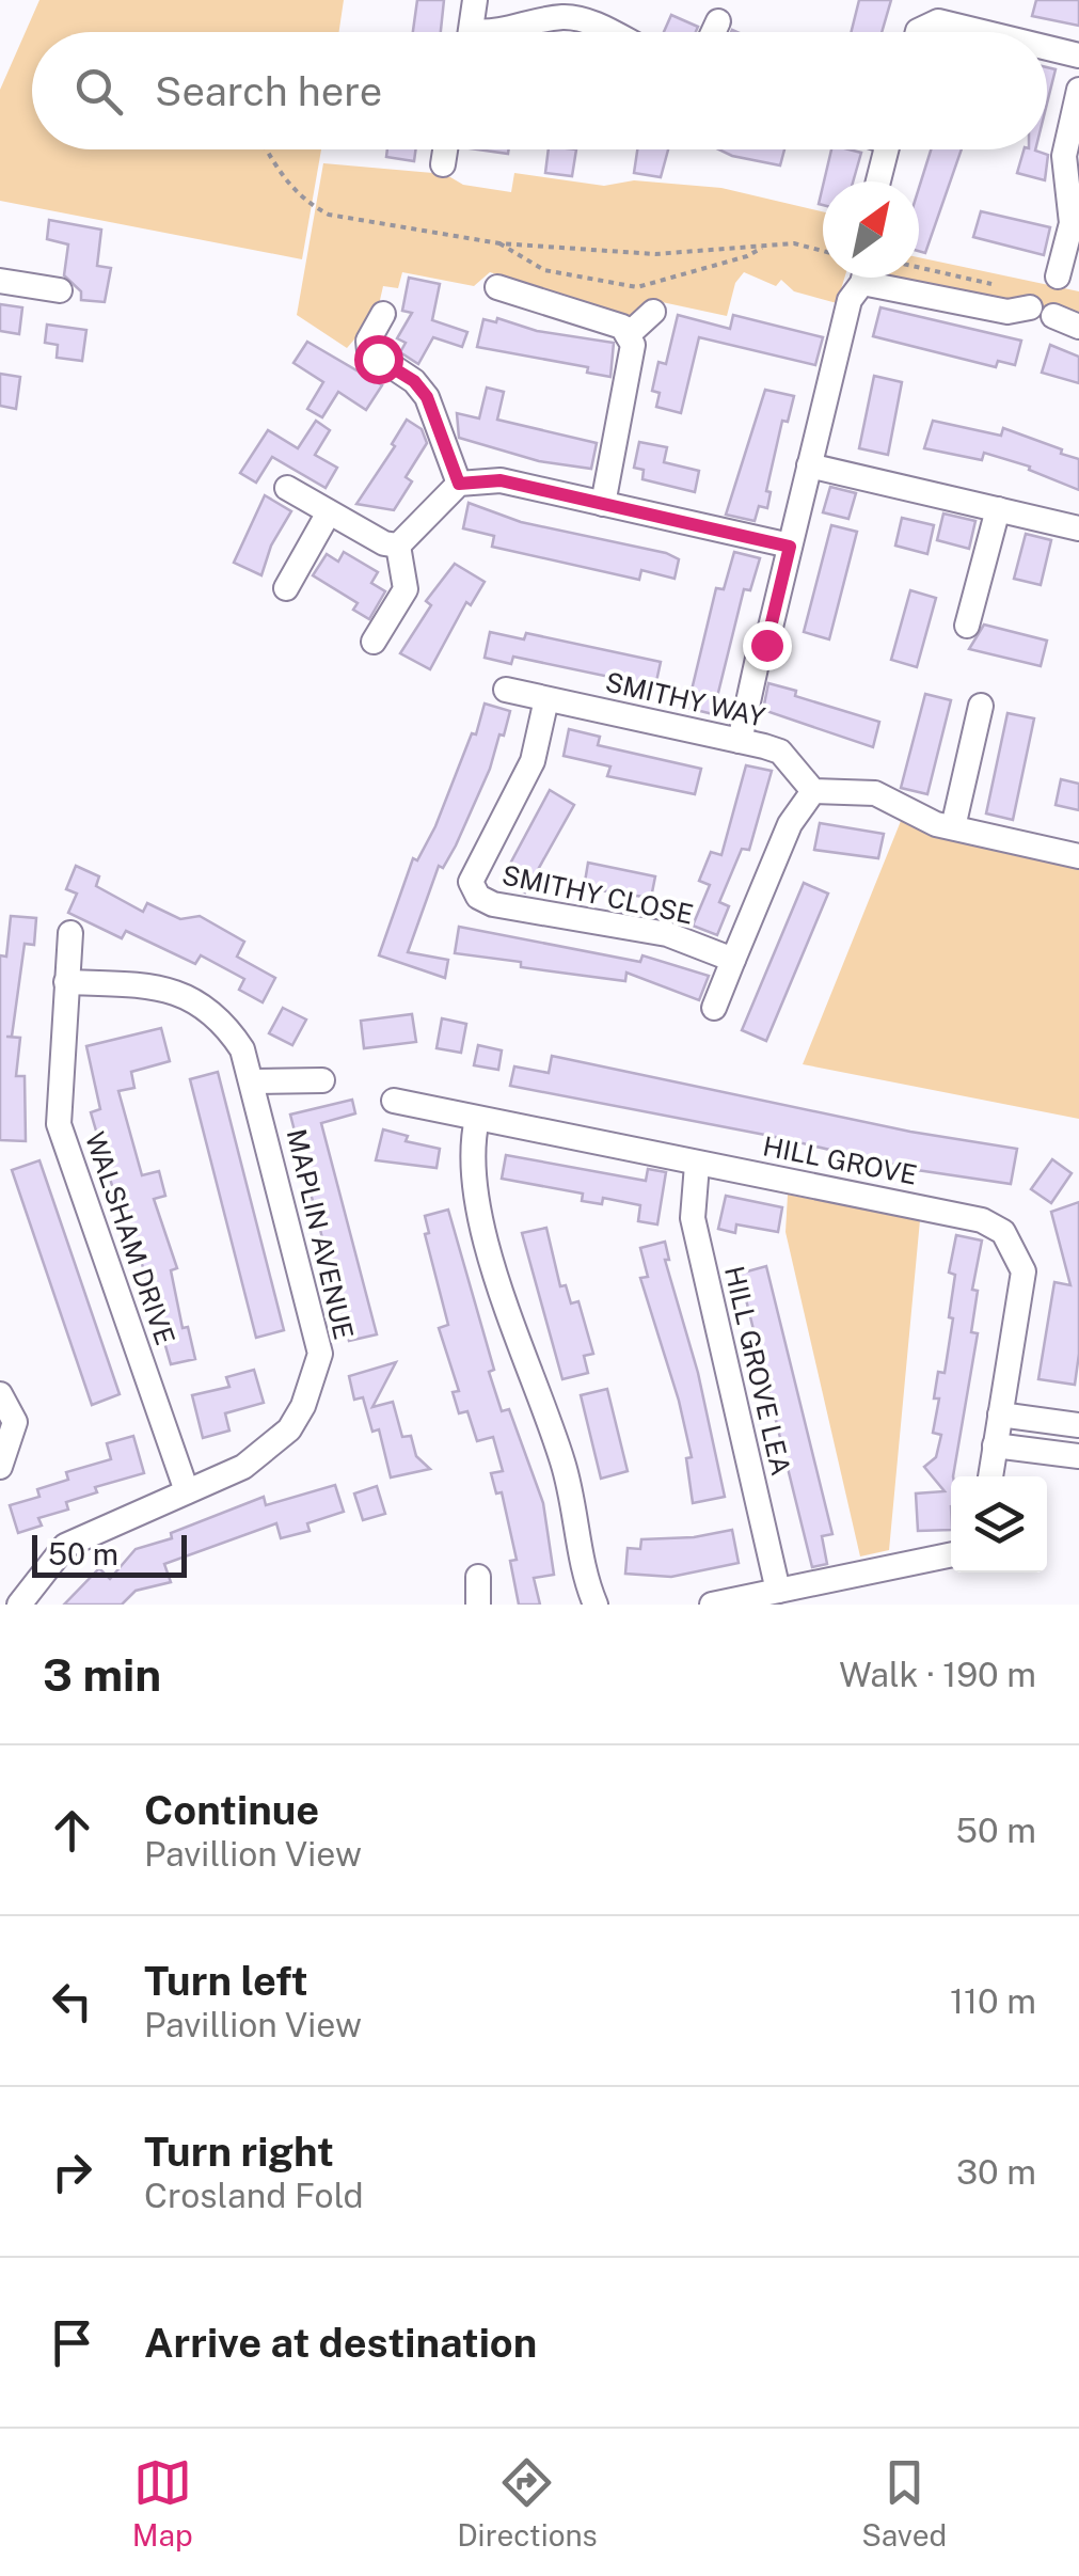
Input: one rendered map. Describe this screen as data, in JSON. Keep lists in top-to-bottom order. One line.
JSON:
{"streets":{"street":["SMITHY WAY","SMITHY CLOSE","HILL GROVE","MAPLIN AVENUE","WALSHAM DRIVE","HILL GROVE LEA"]},"crossings":[["SMITHY WAY","SMITHY CLOSE"],["HILL GROVE","HILL GROVE LEA"],["MAPLIN AVENUE","WALSHAM DRIVE"]],"scale_bar":"50 m","north":"top right","page":{"search":"Search here","scale":"50 m","heading":["3 min","Walk · 190 m"],"list":[["Continue","Pavillion View","50 m"],["Turn left","Pavillion View","110 m"],["Turn right","Crosland Fold","30 m"],"Arrive at destination"],"nav":["Map","Directions","Saved"]}}
